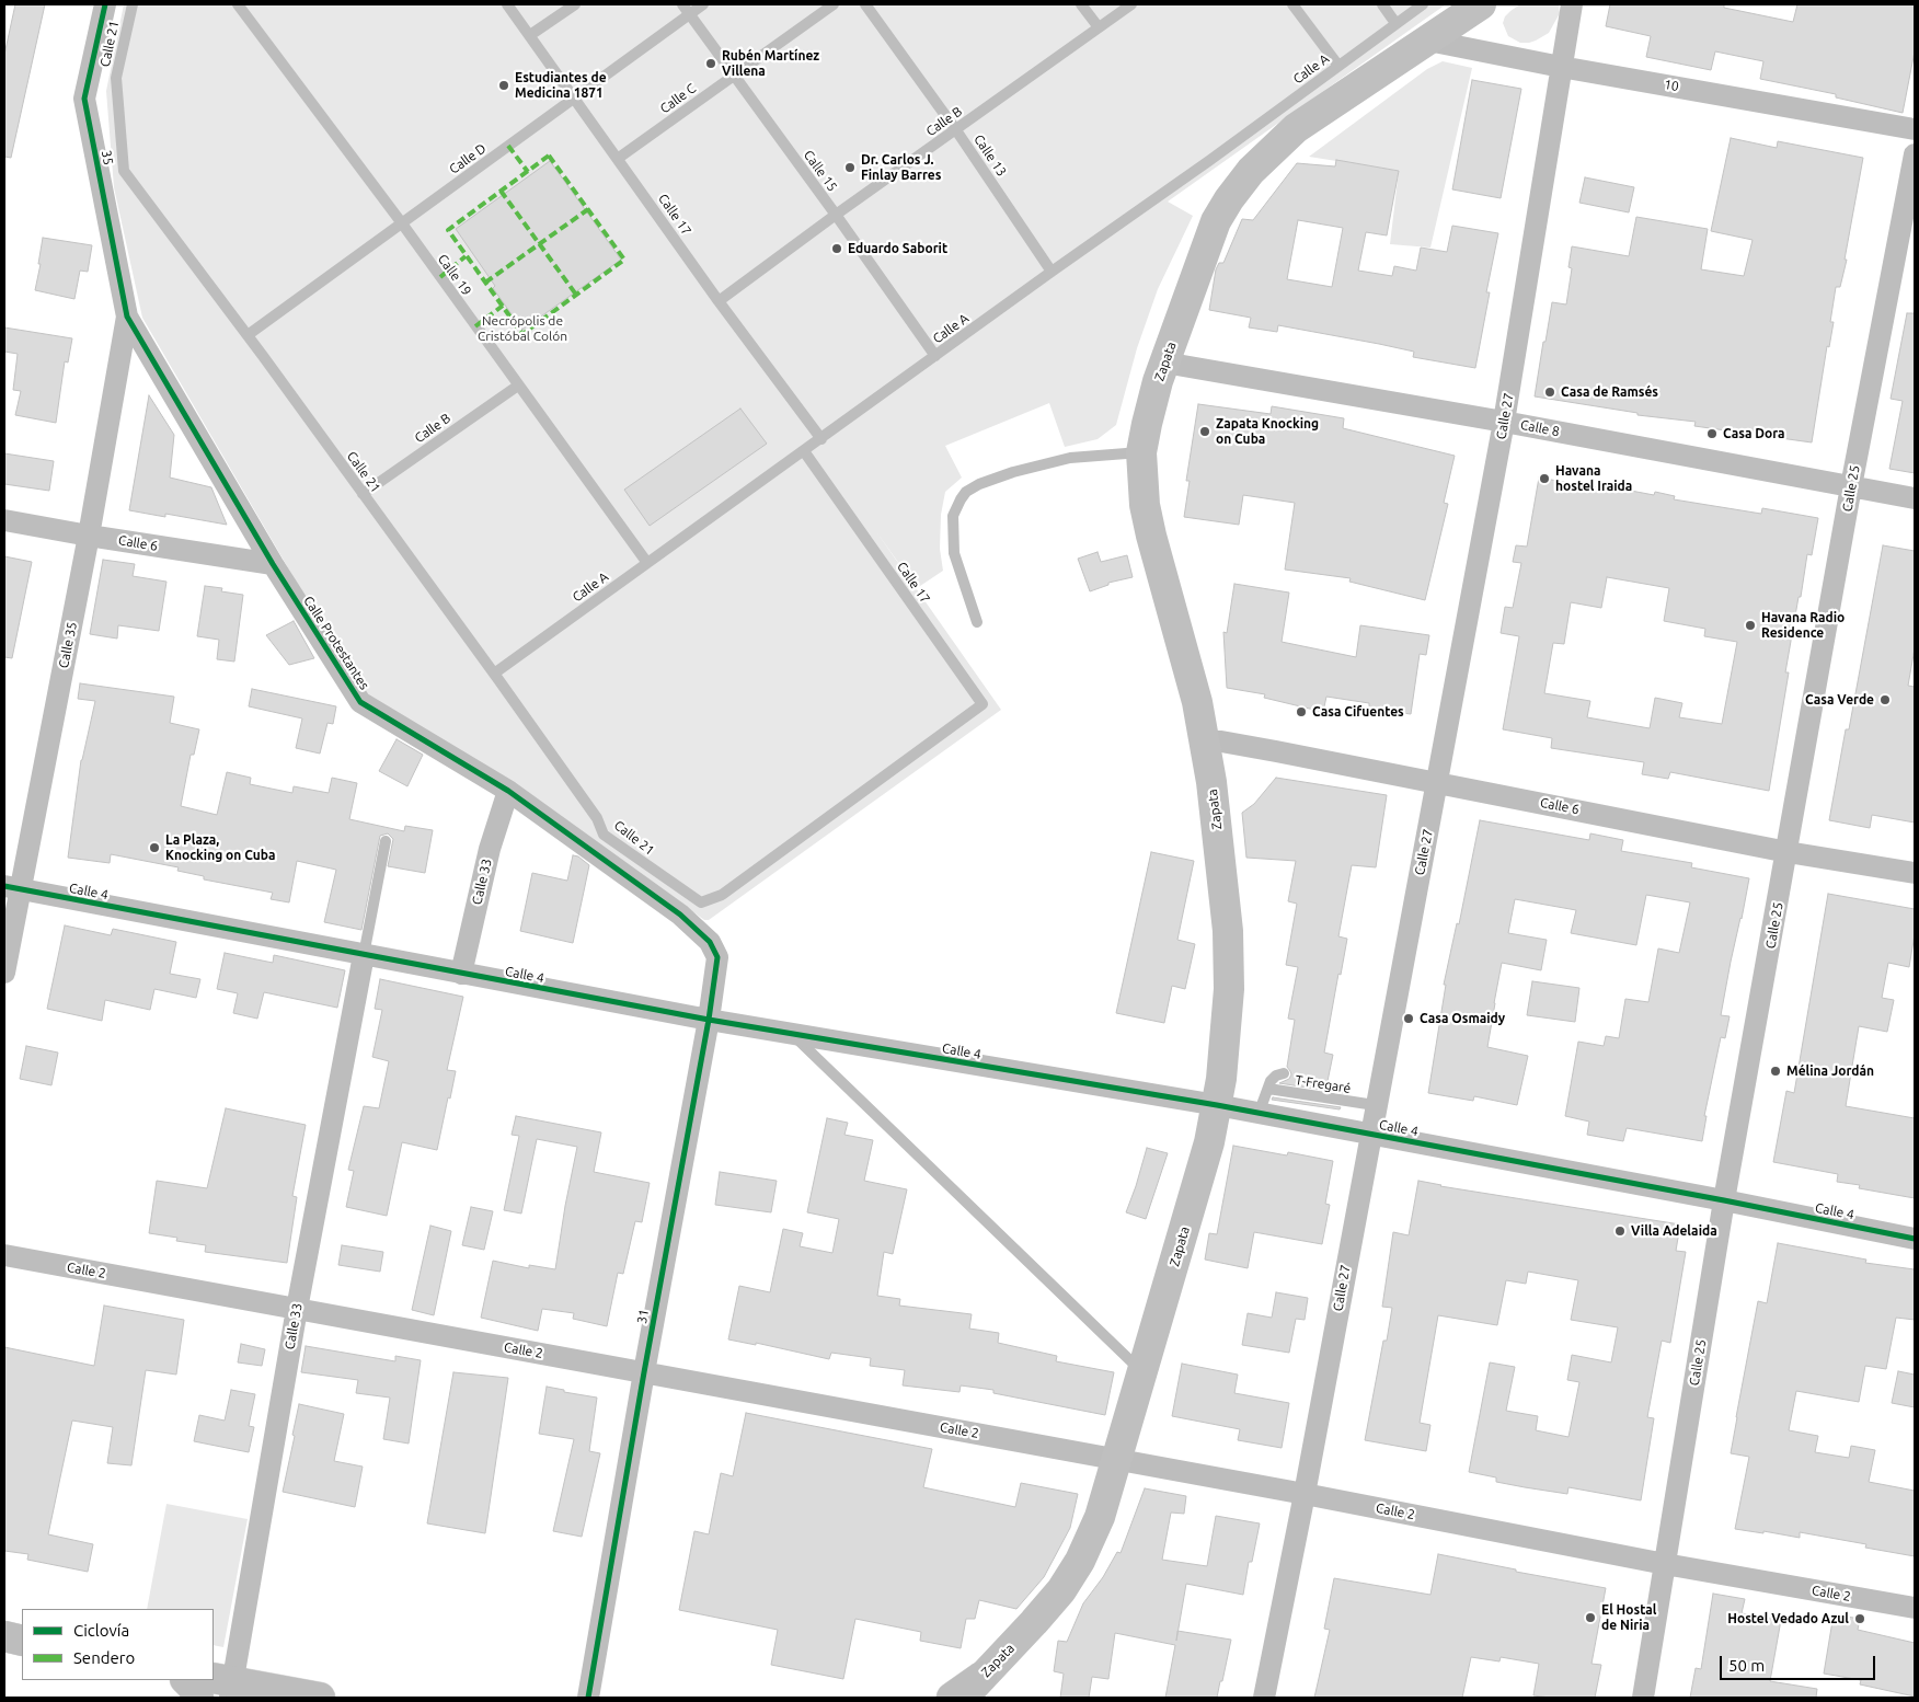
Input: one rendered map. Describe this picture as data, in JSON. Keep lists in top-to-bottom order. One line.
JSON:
{"streets":{"main road":["Zapata"],"street":["10","35","Calle 27","Calle 8","Calle 25","Calle 6","Calle Protestantes","Calle 35","Calle 33","Calle 4","Calle 2","31"],"lane":["Calle 21","Calle A","Calle C","Calle B","Calle 13","Calle D","Calle 15","Calle 17","Calle 19","T-Fregaré"]},"crossings":[["Calle 21","Calle A"],["Calle 21","Calle B"],["Calle 21","Calle D"],["Calle 21","Calle 17"],["Calle A","Calle 13"],["Calle A","Calle 15"],["Calle A","Calle 17"],["Calle A","Calle 19"],["10","Zapata"],["10","Calle 27"],["Calle C","Calle 15"],["Calle C","Calle 17"],["Calle B","Calle 13"],["Calle B","Calle 15"],["Calle B","Calle 17"],["Calle B","Calle 19"],["35","Calle Protestantes"],["35","Calle 35"],["Calle D","Calle 15"],["Calle D","Calle 17"],["Calle D","Calle 19"],["Zapata","Calle 8"],["Zapata","Calle 6"],["Zapata","Calle 4"],["Zapata","Calle 2"],["Calle 27","Calle 8"],["Calle 27","Calle 6"],["Calle 27","Calle 4"],["Calle 27","T-Fregaré"],["Calle 27","Calle 2"],["Calle 8","Calle 25"],["Calle 25","Calle 6"],["Calle 25","Calle 4"],["Calle 25","Calle 2"],["Calle 6","Calle Protestantes"],["Calle 6","Calle 35"],["Calle Protestantes","Calle 35"],["Calle Protestantes","Calle 33"],["Calle Protestantes","31"],["Calle 35","Calle 4"],["Calle 33","Calle 4"],["Calle 33","Calle 2"],["Calle 4","T-Fregaré"],["Calle 4","31"],["Calle 2","31"]],"parks":["Necrópolis de Cristóbal Colón"],"places":["Rubén Martínez Villena","Estudiantes de Medicina 1871","Dr. Carlos J. Finlay Barres","Eduardo Saborit","Casa de Ramsés","Zapata Knocking on Cuba","Casa Dora","Havana hostel Iraida","Havana Radio Residence","Casa Verde","Casa Cifuentes","La Plaza, Knocking on Cuba","Casa Osmaidy","Mélina Jordán","Villa Adelaida","El Hostal de Niria","Hostel Vedado Azul"],"legend":["Ciclovía","Sendero"],"scale_bar":"50 m"}
